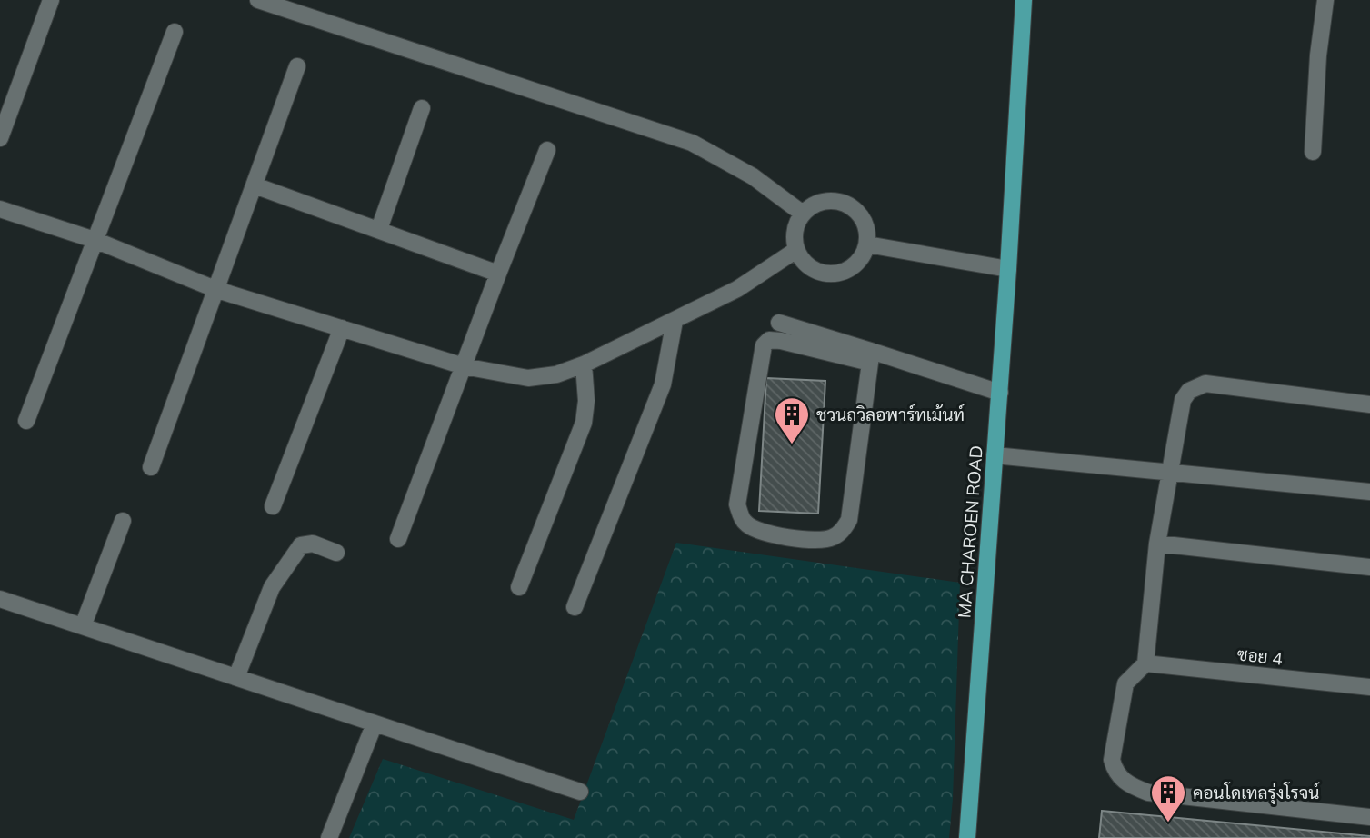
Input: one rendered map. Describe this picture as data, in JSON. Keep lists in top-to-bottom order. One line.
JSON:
{"streets":{"main road":["MA CHAROEN ROAD"],"street":["ซอย 4"]},"places":{"building":["ชวนถวิลอพาร์ทเม้นท์","คอนโดเทลรุ่งโรจน์"]}}
